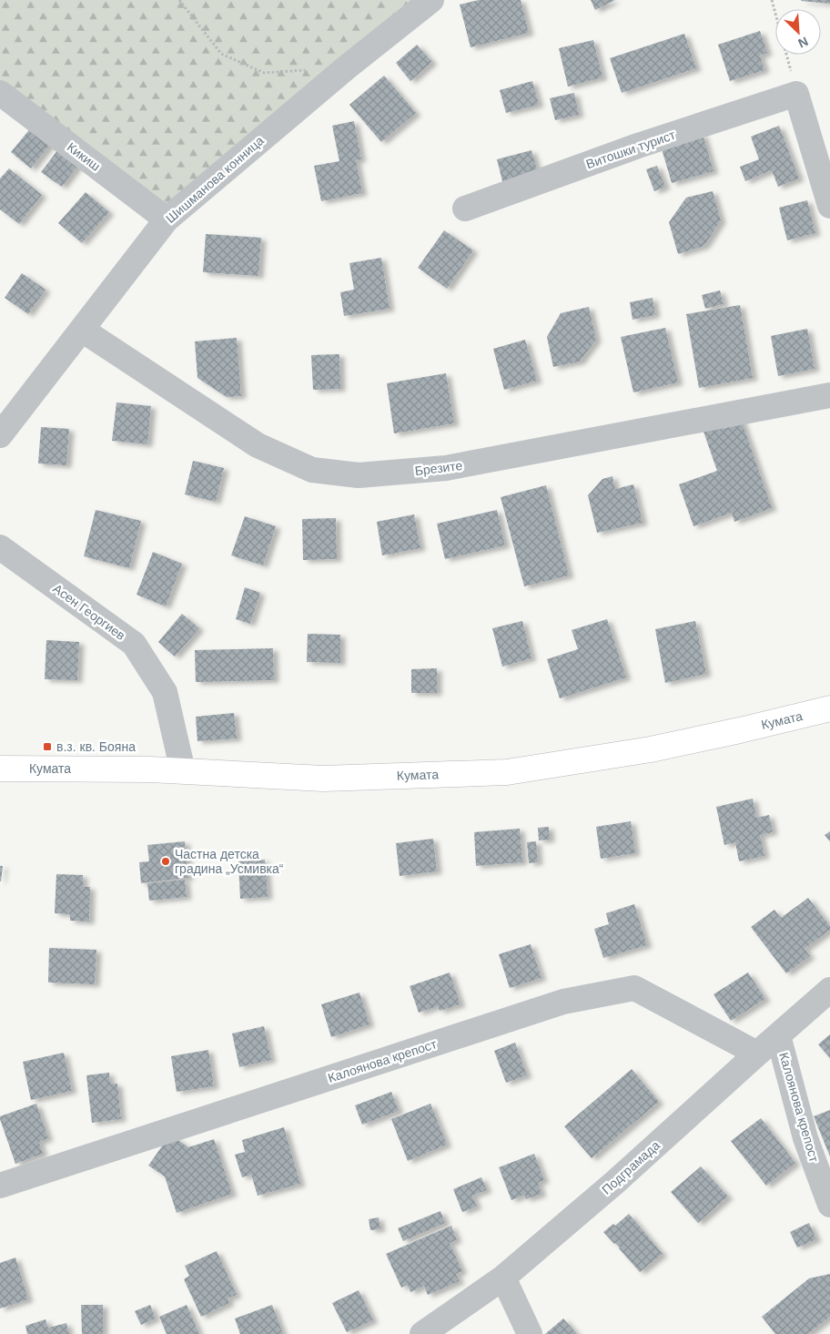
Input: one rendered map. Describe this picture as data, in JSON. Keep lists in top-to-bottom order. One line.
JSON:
{"streets":{"main road":["Кумата"],"street":["Витошки турист","Кикиш","Шишманова конница","Брезите","Асен Георгиев","Калоянова крепост","Подграмада"]},"crossings":[["Кикиш","Шишманова конница"],["Шишманова конница","Брезите"],["Асен Георгиев","Кумата"],["Калоянова крепост","Подграмада"]],"places":{"transit":["в.з. кв. Бояна"],"other":["Частна детска градина „Усмивка“"]},"north":"bottom right"}
